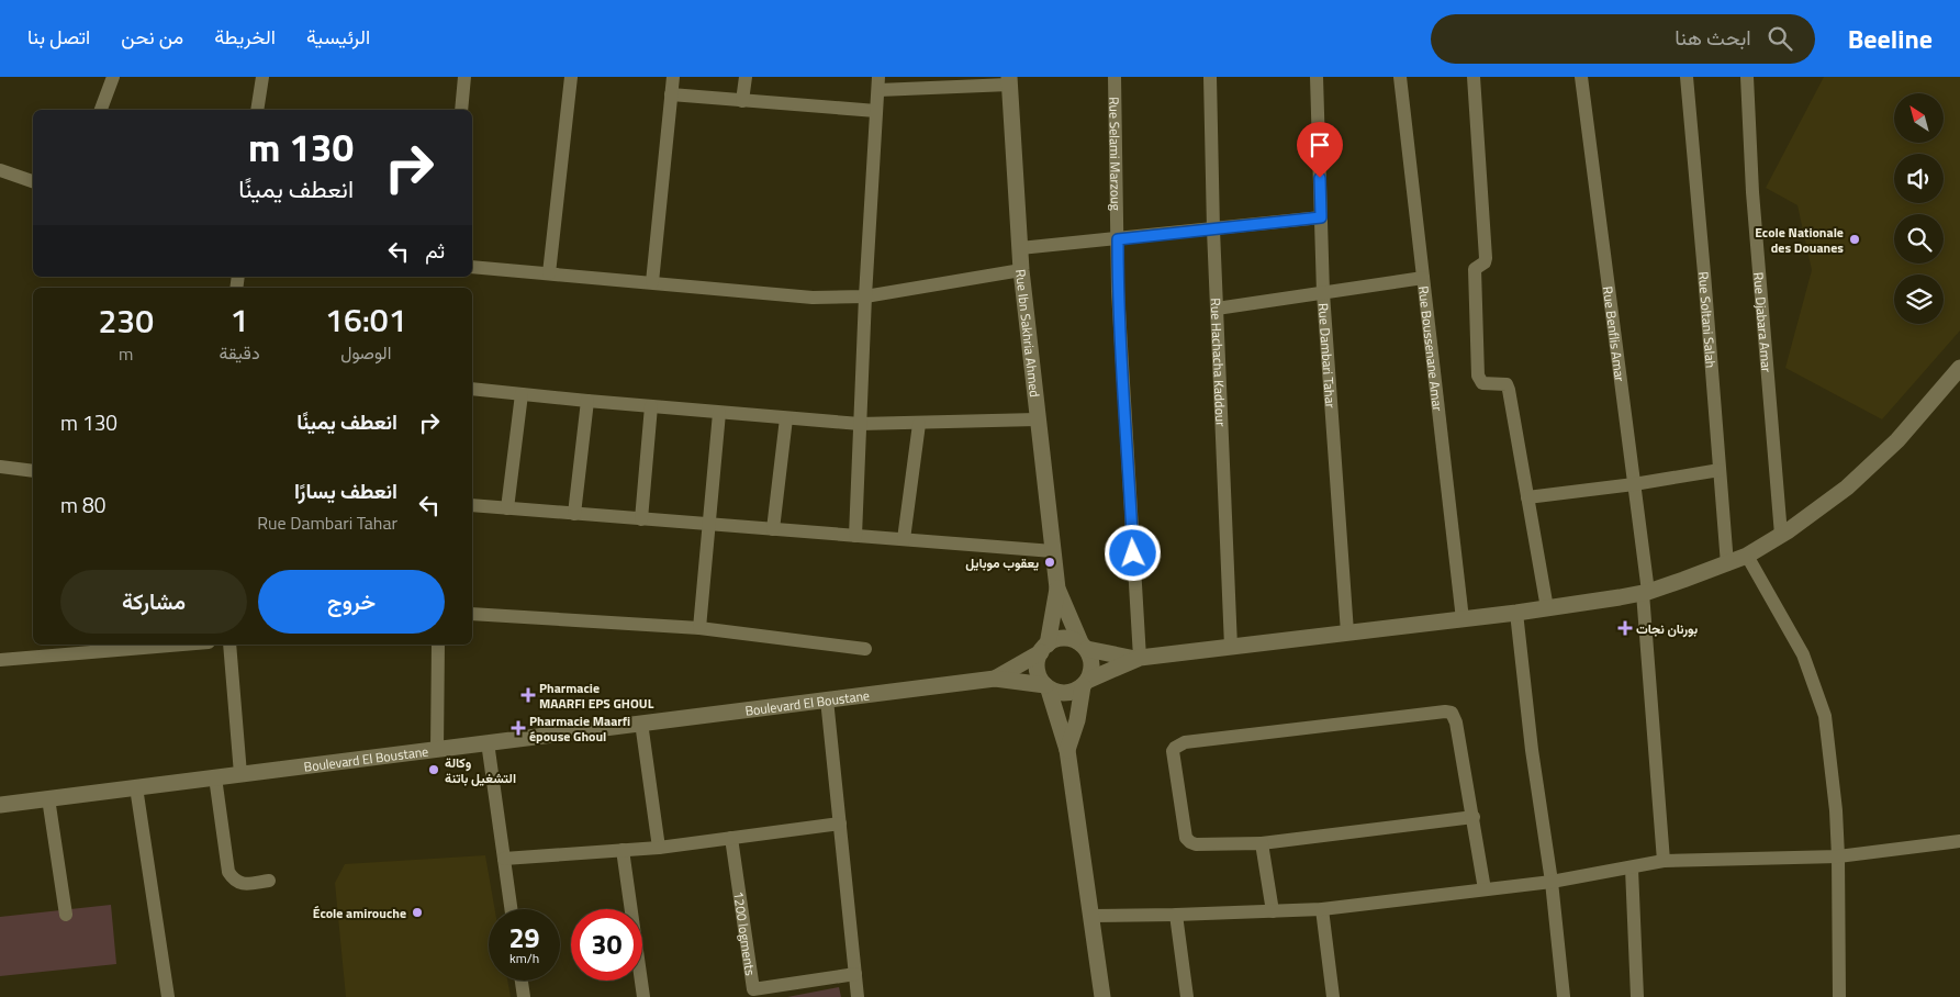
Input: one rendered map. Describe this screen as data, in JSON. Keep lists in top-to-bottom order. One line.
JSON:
{"streets":{"main road":["Rue Ibn Sakhria Ahmed","Boulevard El Boustane"],"street":["Rue Selami Marzoug","Rue Soltani Salah","Rue Djabara Amar","Rue Benflis Amar","Rue Boussenane Amar","Rue Dambari Tahar","Rue Hachacha Kaddour","1200 logments"]},"places":{"other":["Ecole Nationale des Douanes","يعقوب موبايل","وكالة التشغيل باتنة","École amirouche"],"health":["بورنان نجات","Pharmacie MAARFI EPS GHOUL","Pharmacie Maarfi épouse Ghoul"]},"north":"top left","page":{"header":"Beeline","search":"ابحث هنا","nav":["الرئيسية","الخريطة","من نحن","اتصل بنا"],"turn":["130 m","انعطف يمينًا"],"then":"ثم","eta":["16:01","الوصول","1","دقيقة","230","m"],"list":[{"name":"انعطف يمينًا","value":"130 m"},{"name":"انعطف يسارًا","note":"Rue Dambari Tahar","value":"80 m"}],"buttons":["خروج","مشاركة"],"speed":"29 km/h","limit":"30"}}
